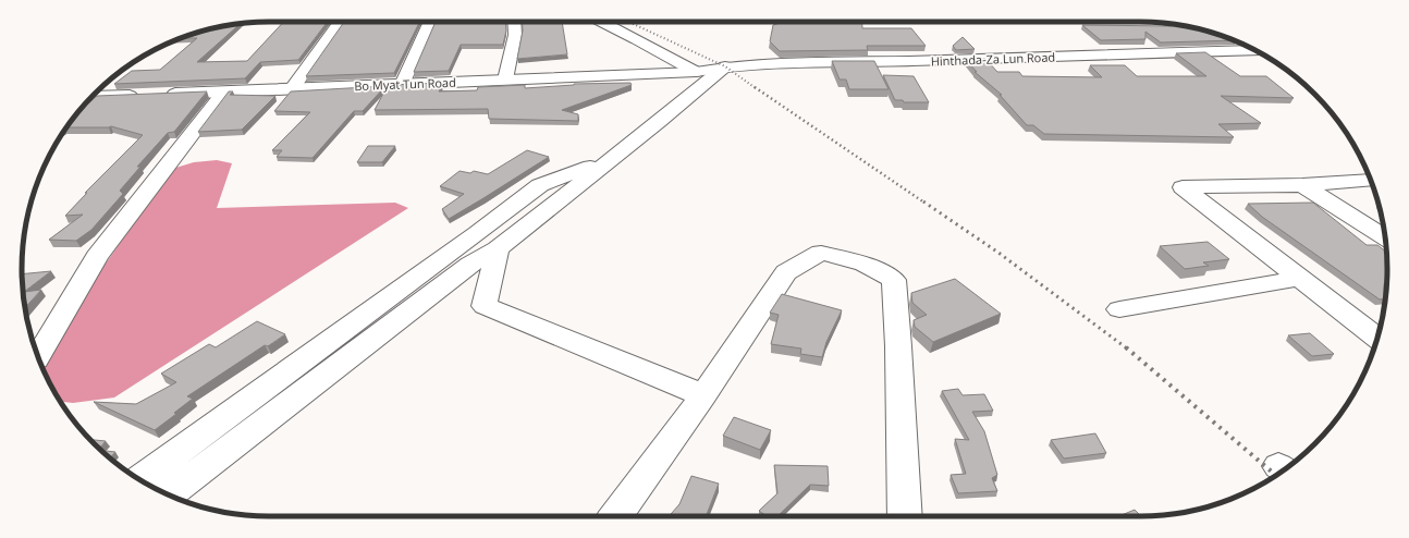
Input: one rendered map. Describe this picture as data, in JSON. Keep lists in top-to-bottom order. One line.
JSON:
{"streets":{"street":["Hinthada-Za Lun Road","Bo Myat Tun Road"]},"crossings":[["Hinthada-Za Lun Road","Bo Myat Tun Road"]]}
